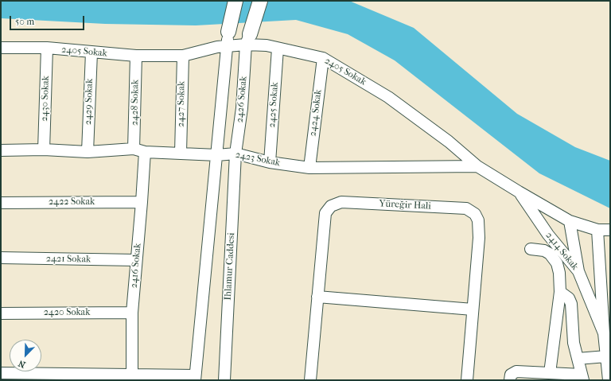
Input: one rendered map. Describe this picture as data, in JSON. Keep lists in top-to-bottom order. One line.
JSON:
{"streets":{"street":["2405 Sokak","2430 Sokak","2426 Sokak","2429 Sokak","2428 Sokak","2427 Sokak","2425 Sokak","2424 Sokak","2423 Sokak","2422 Sokak","Yüreğir Hali","2414 Sokak","2421 Sokak","2416 Sokak","Ihlamur Caddesi","2420 Sokak"]},"crossings":[["2405 Sokak","2430 Sokak"],["2405 Sokak","2426 Sokak"],["2405 Sokak","2429 Sokak"],["2405 Sokak","2428 Sokak"],["2405 Sokak","2427 Sokak"],["2405 Sokak","2425 Sokak"],["2405 Sokak","2424 Sokak"],["2405 Sokak","2423 Sokak"],["2405 Sokak","2414 Sokak"],["2430 Sokak","2423 Sokak"],["2426 Sokak","2423 Sokak"],["2426 Sokak","Ihlamur Caddesi"],["2429 Sokak","2423 Sokak"],["2428 Sokak","2423 Sokak"],["2428 Sokak","2416 Sokak"],["2427 Sokak","2423 Sokak"],["2425 Sokak","2423 Sokak"],["2424 Sokak","2423 Sokak"],["2423 Sokak","2416 Sokak"],["2423 Sokak","Ihlamur Caddesi"],["2422 Sokak","2416 Sokak"],["2421 Sokak","2416 Sokak"],["2416 Sokak","2420 Sokak"]],"scale_bar":"50 m","north":"bottom left"}
